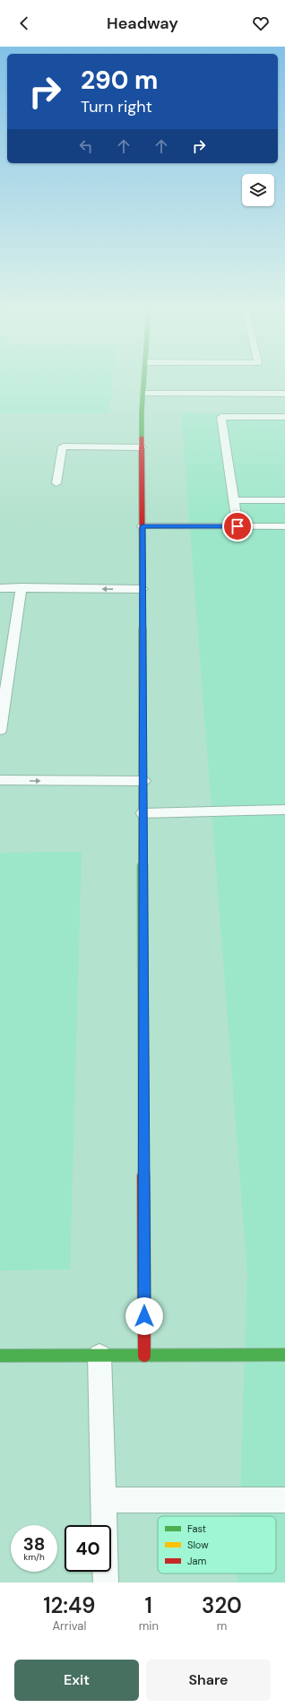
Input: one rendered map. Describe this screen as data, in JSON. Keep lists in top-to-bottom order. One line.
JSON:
{"legend":["Fast","Slow","Jam"],"page":{"header":"Headway","turn":["290 m","Turn right"],"speed":"38 km/h","limit":"40","eta":["12:49","Arrival","1","min","320","m"],"buttons":["Exit","Share"]}}
